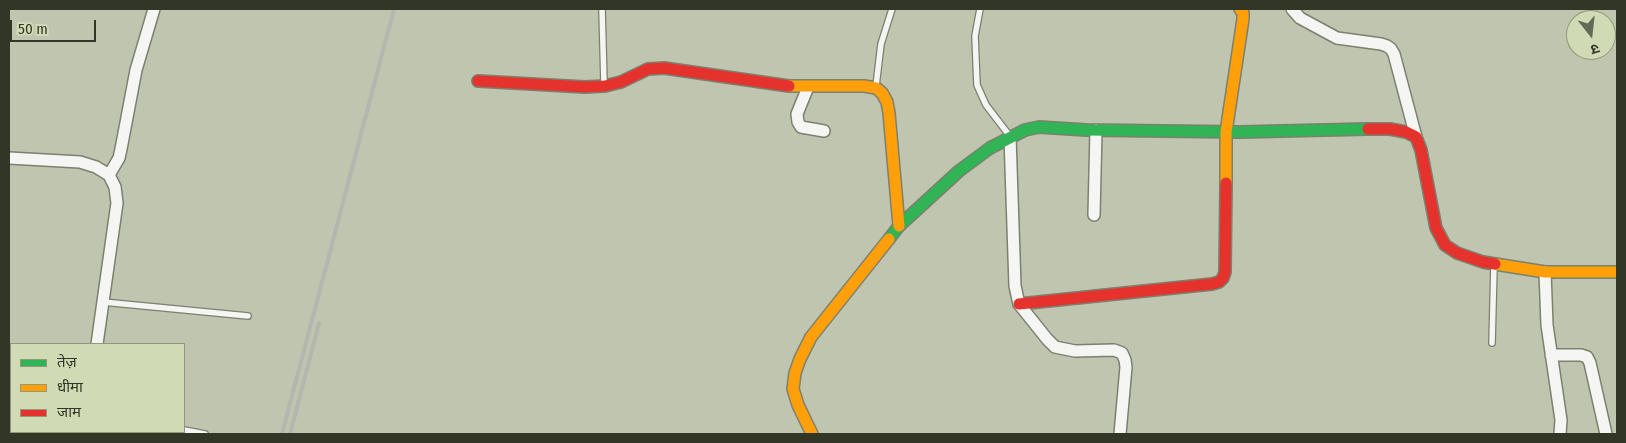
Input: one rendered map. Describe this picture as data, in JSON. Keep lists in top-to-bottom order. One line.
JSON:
{"legend":["तेज़","धीमा","जाम"],"scale_bar":"50 m","north":"bottom"}
